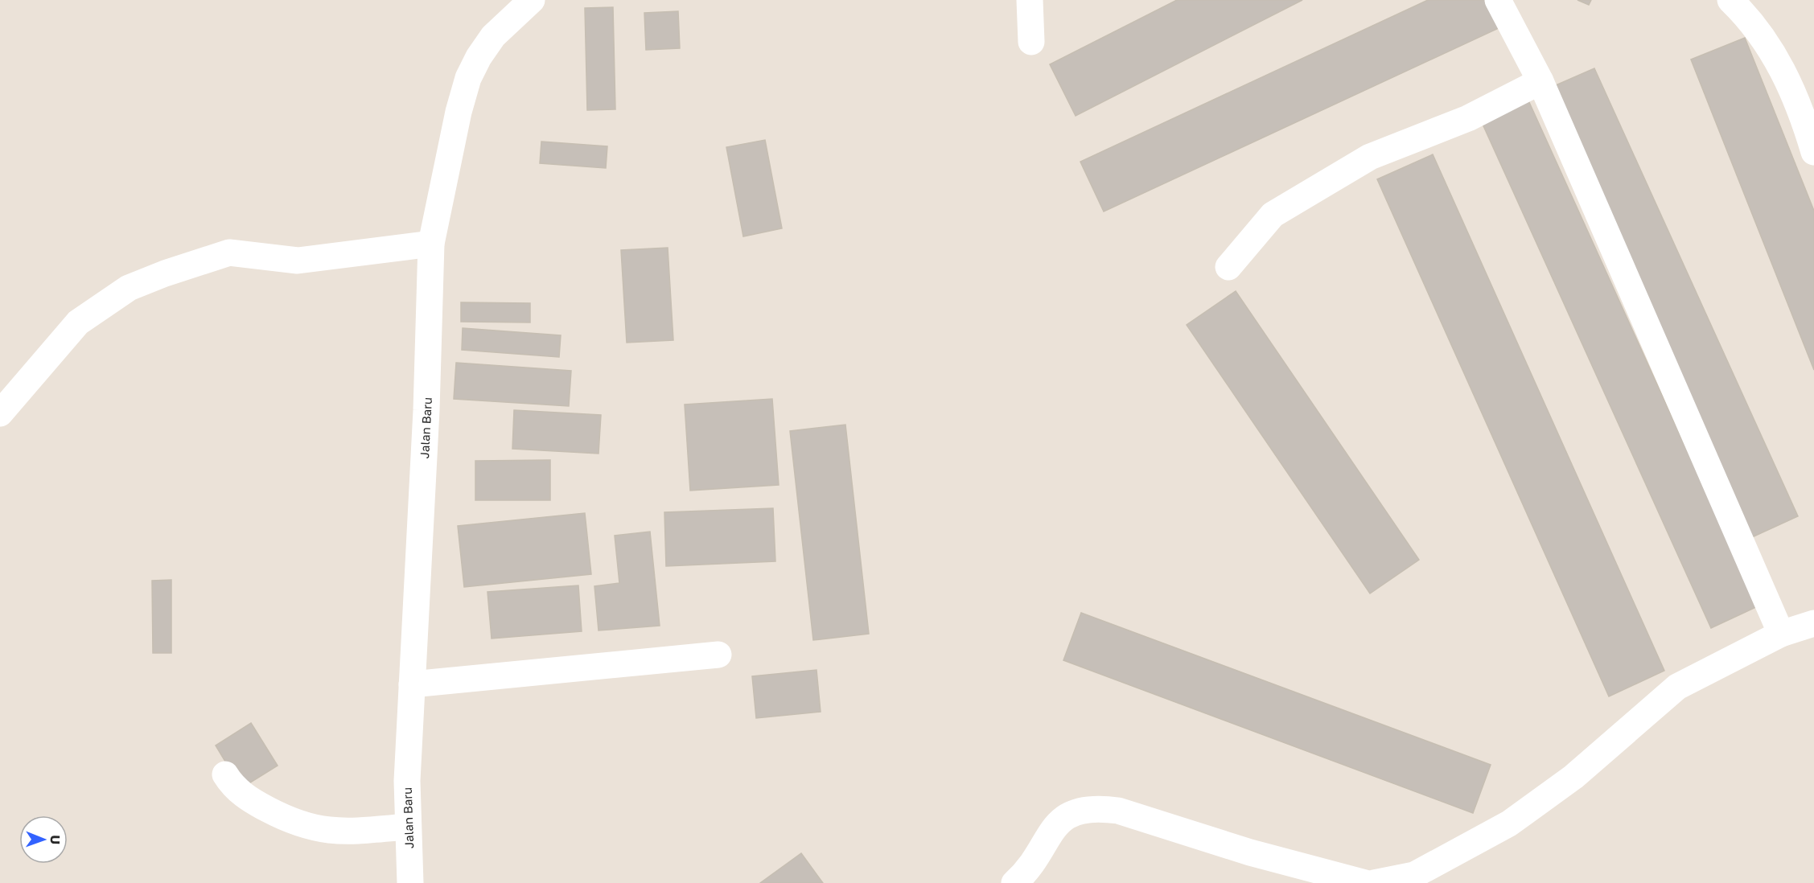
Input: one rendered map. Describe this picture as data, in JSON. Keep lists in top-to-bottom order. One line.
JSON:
{"streets":{"street":["Jalan Baru"]},"north":"right"}
